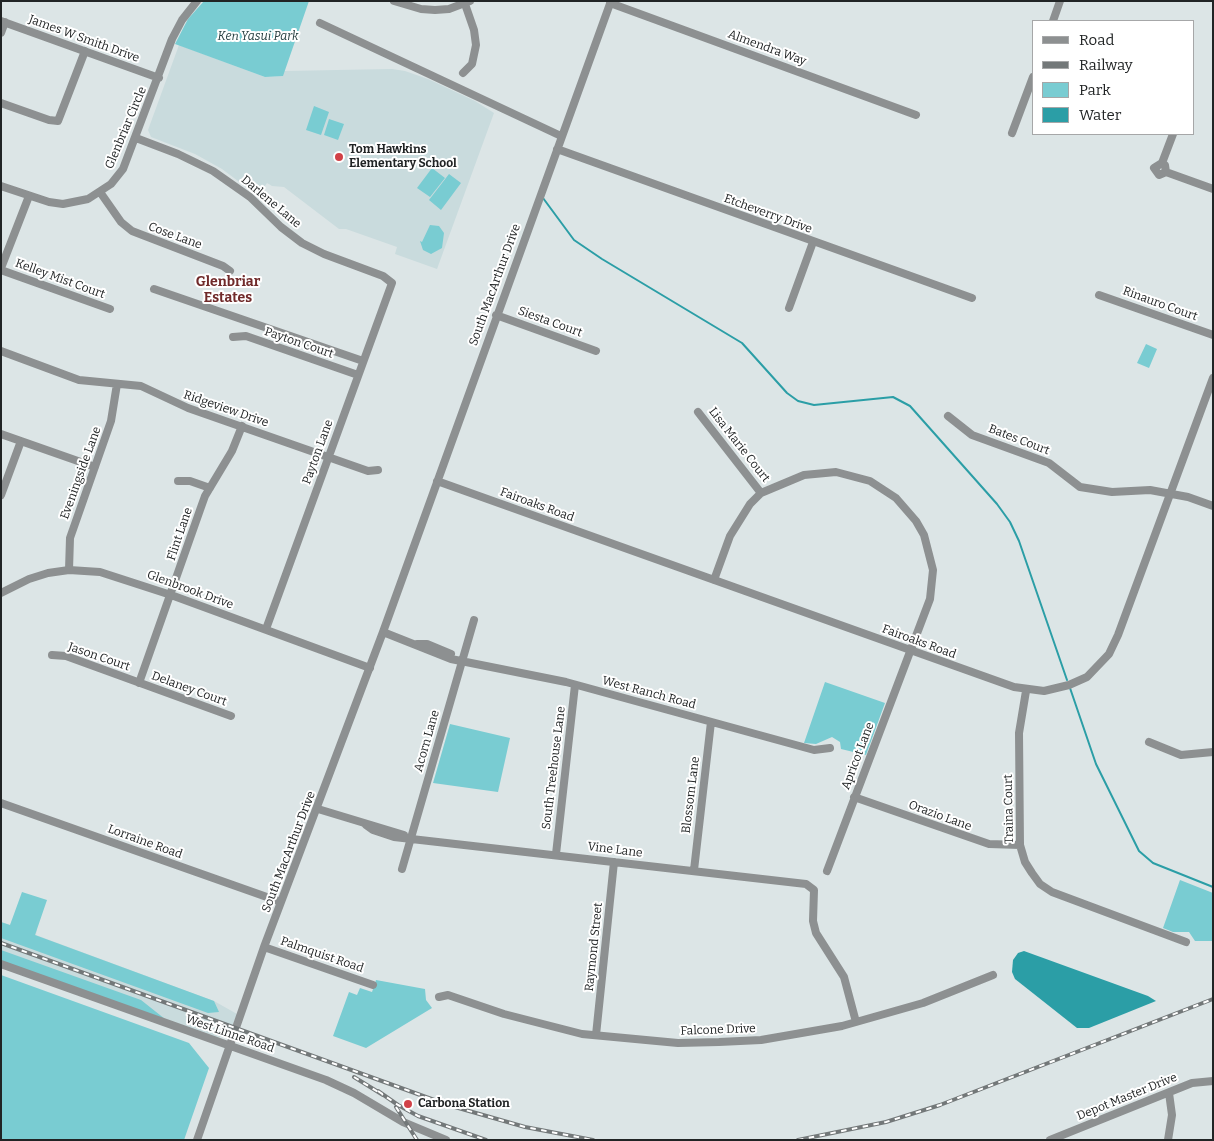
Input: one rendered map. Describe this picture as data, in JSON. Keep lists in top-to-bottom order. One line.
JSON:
{"streets":{"street":["James W Smith Drive","Almendra Way","Glenbriar Circle","Darlene Lane","Etcheverry Drive","Cose Lane","Kelley Mist Court","South MacArthur Drive","Rinauro Court","Siesta Court","Payton Court","Ridgeview Drive","Bates Court","Lisa Marie Court","Payton Lane","Eveningside Lane","Fairoaks Road","Flint Lane","Glenbrook Drive","Jason Court","Delaney Court","West Ranch Road","Acorn Lane","Apricot Lane","South Treehouse Lane","Blossom Lane","Traina Court","Orazio Lane","Lorraine Road","Vine Lane","Raymond Street","Palmquist Road","Falcone Drive","West Linne Road","Depot Master Drive"]},"crossings":[["James W Smith Drive","Glenbriar Circle"],["Almendra Way","South MacArthur Drive"],["Glenbriar Circle","Darlene Lane"],["Glenbriar Circle","Cose Lane"],["Darlene Lane","Payton Lane"],["Etcheverry Drive","South MacArthur Drive"],["South MacArthur Drive","Siesta Court"],["South MacArthur Drive","Fairoaks Road"],["South MacArthur Drive","Glenbrook Drive"],["South MacArthur Drive","West Ranch Road"],["South MacArthur Drive","Lorraine Road"],["South MacArthur Drive","Vine Lane"],["South MacArthur Drive","Palmquist Road"],["South MacArthur Drive","West Linne Road"],["Payton Court","Payton Lane"],["Ridgeview Drive","Payton Lane"],["Ridgeview Drive","Eveningside Lane"],["Ridgeview Drive","Flint Lane"],["Bates Court","Fairoaks Road"],["Lisa Marie Court","Apricot Lane"],["Payton Lane","Glenbrook Drive"],["Eveningside Lane","Glenbrook Drive"],["Fairoaks Road","Apricot Lane"],["Fairoaks Road","Traina Court"],["Flint Lane","Glenbrook Drive"],["Flint Lane","Jason Court"],["Flint Lane","Delaney Court"],["Jason Court","Delaney Court"],["West Ranch Road","Acorn Lane"],["West Ranch Road","South Treehouse Lane"],["West Ranch Road","Blossom Lane"],["Acorn Lane","Vine Lane"],["Apricot Lane","Orazio Lane"],["South Treehouse Lane","Vine Lane"],["Blossom Lane","Vine Lane"],["Traina Court","Orazio Lane"],["Vine Lane","Raymond Street"],["Vine Lane","Falcone Drive"],["Raymond Street","Falcone Drive"]],"districts":["Glenbriar Estates"],"parks":["Ken Yasui Park"],"places":["Tom Hawkins Elementary School","Carbona Station"],"legend":["Road","Railway","Park","Water"]}
